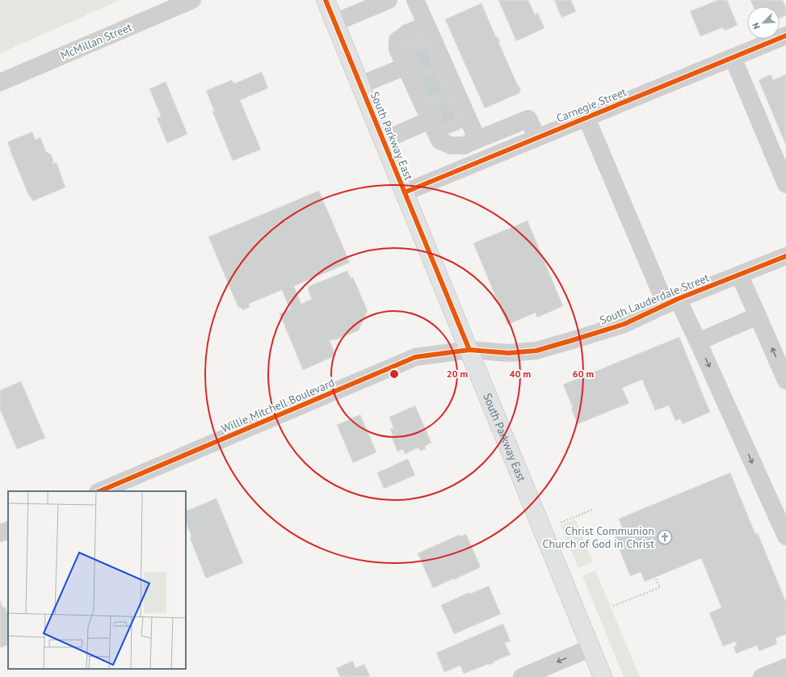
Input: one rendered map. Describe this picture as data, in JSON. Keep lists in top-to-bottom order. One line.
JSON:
{"streets":{"main road":["South Parkway East"],"street":["McMillan Street","Carnegie Street","South Lauderdale Street","Willie Mitchell Boulevard"]},"crossings":[["Carnegie Street","South Parkway East"],["South Parkway East","South Lauderdale Street"],["South Parkway East","Willie Mitchell Boulevard"],["South Lauderdale Street","Willie Mitchell Boulevard"]],"places":{"church":["Christ Communion Church of God in Christ"]},"north":"bottom left","rings":["20 m","40 m","60 m"]}
